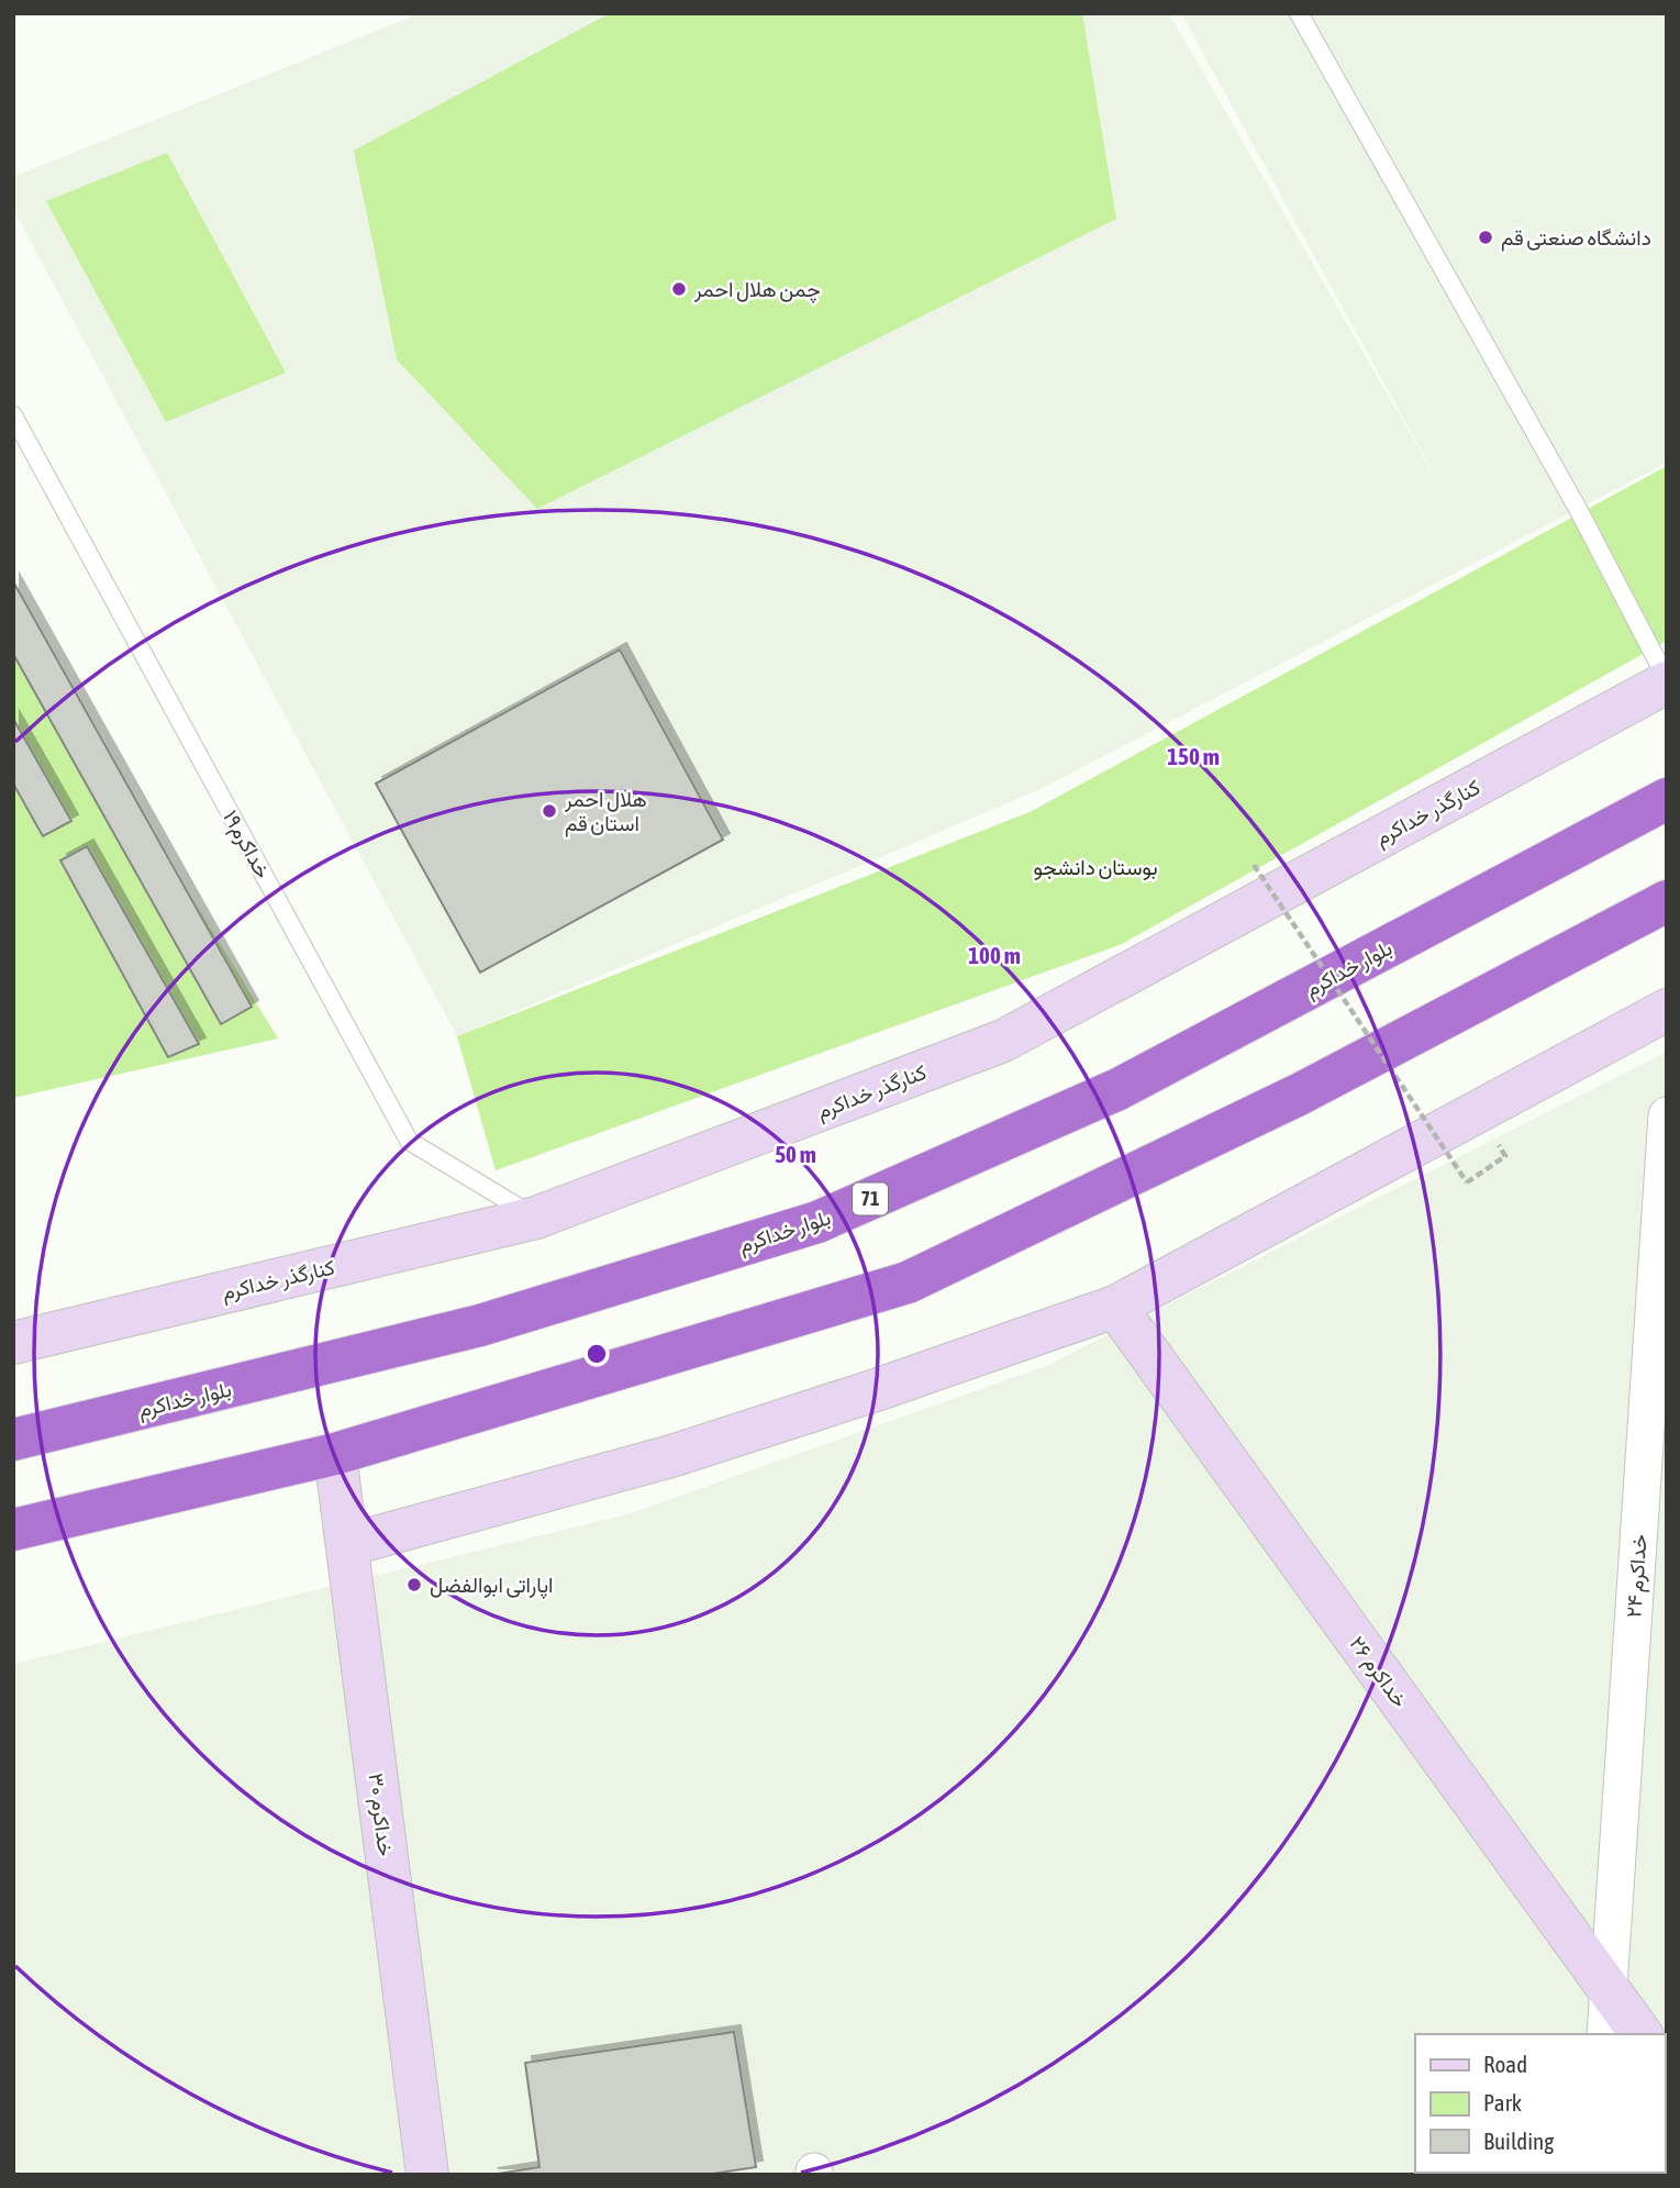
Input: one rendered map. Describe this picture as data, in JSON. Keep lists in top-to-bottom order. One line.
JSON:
{"streets":{"highway":["بلوار خداکرم","71"],"street":["کنارگذر خداکرم","۲۴ خداکرم","۲۶ خداکرم","خداکرم ۳۰"],"lane":["۱۹خداکرم"]},"crossings":[["کنارگذر خداکرم","۱۹خداکرم"],["۲۴ خداکرم","۲۶ خداکرم"]],"parks":["بوستان دانشجو"],"places":["دانشگاه صنعتی قم","چمن هلال احمر","هلال احمر استان قم","اپاراتی ابوالفضل"],"legend":["Road","Park","Building"],"rings":["150 m","100 m","50 m"]}
